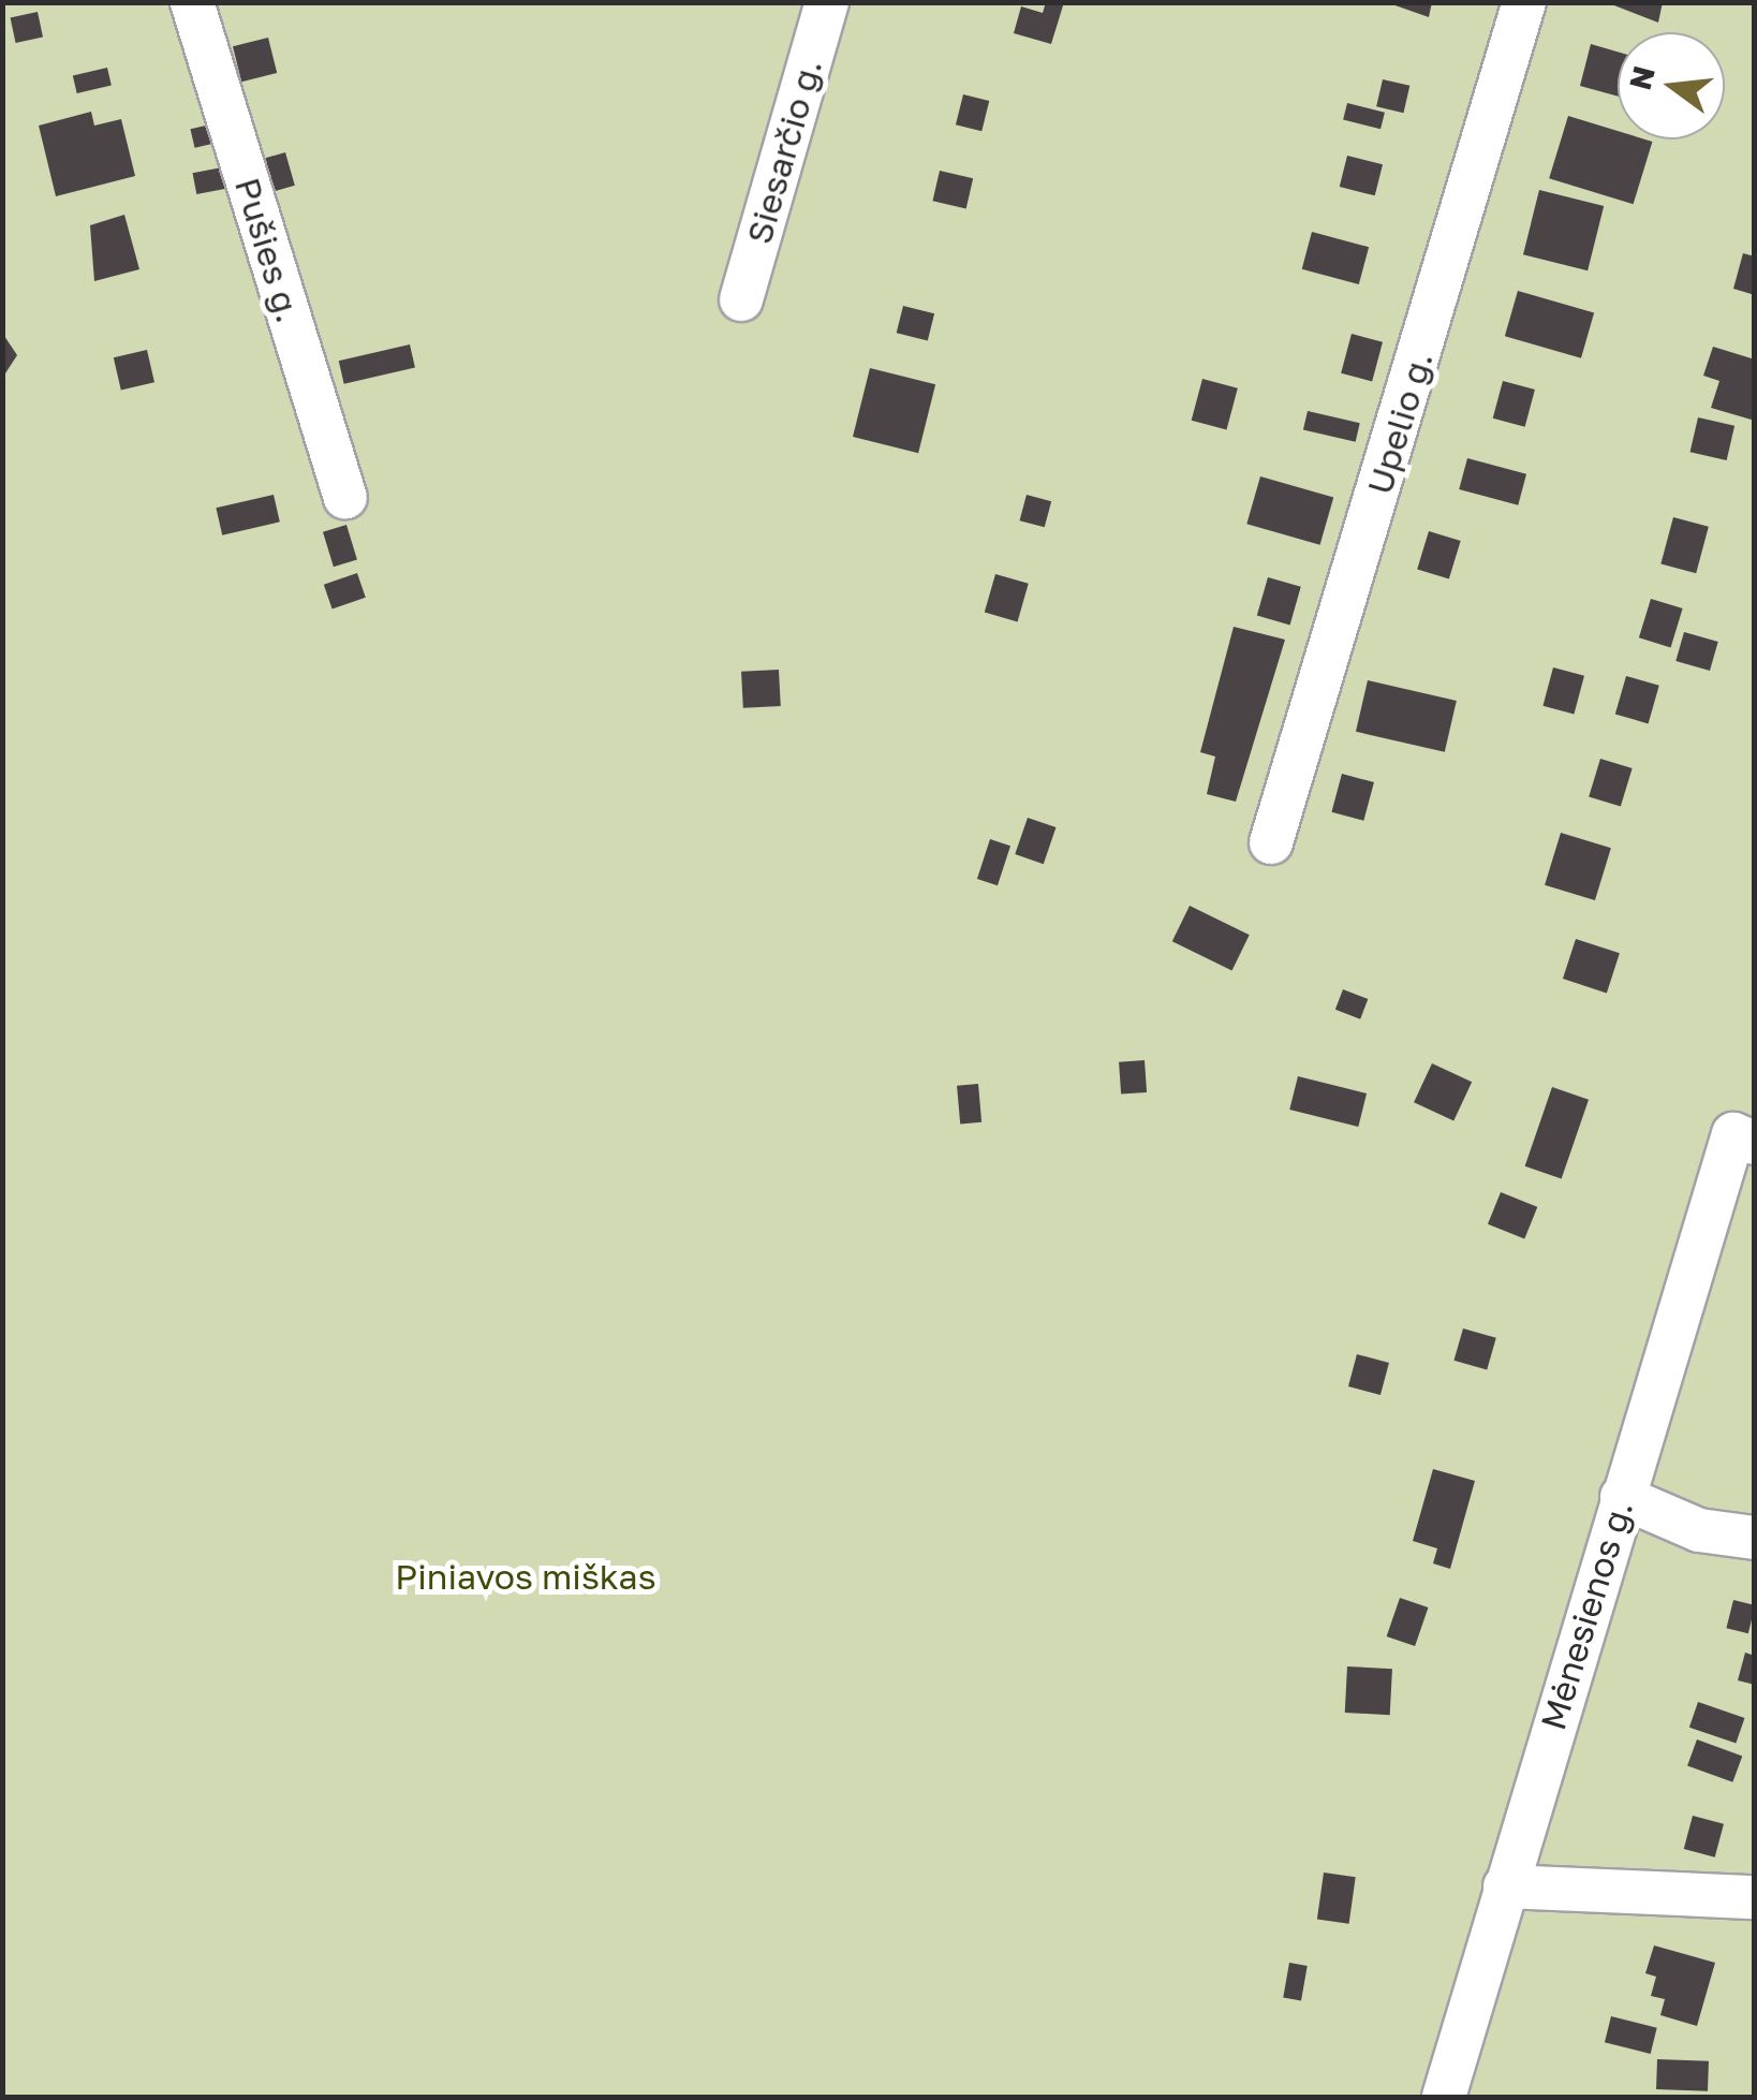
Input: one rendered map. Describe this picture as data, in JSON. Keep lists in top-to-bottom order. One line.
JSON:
{"streets":{"street":["Siesarčio g.","Pušies g.","Upelio g.","Mėnesienos g."]},"parks":["Piniavos miškas"],"north":"left"}
